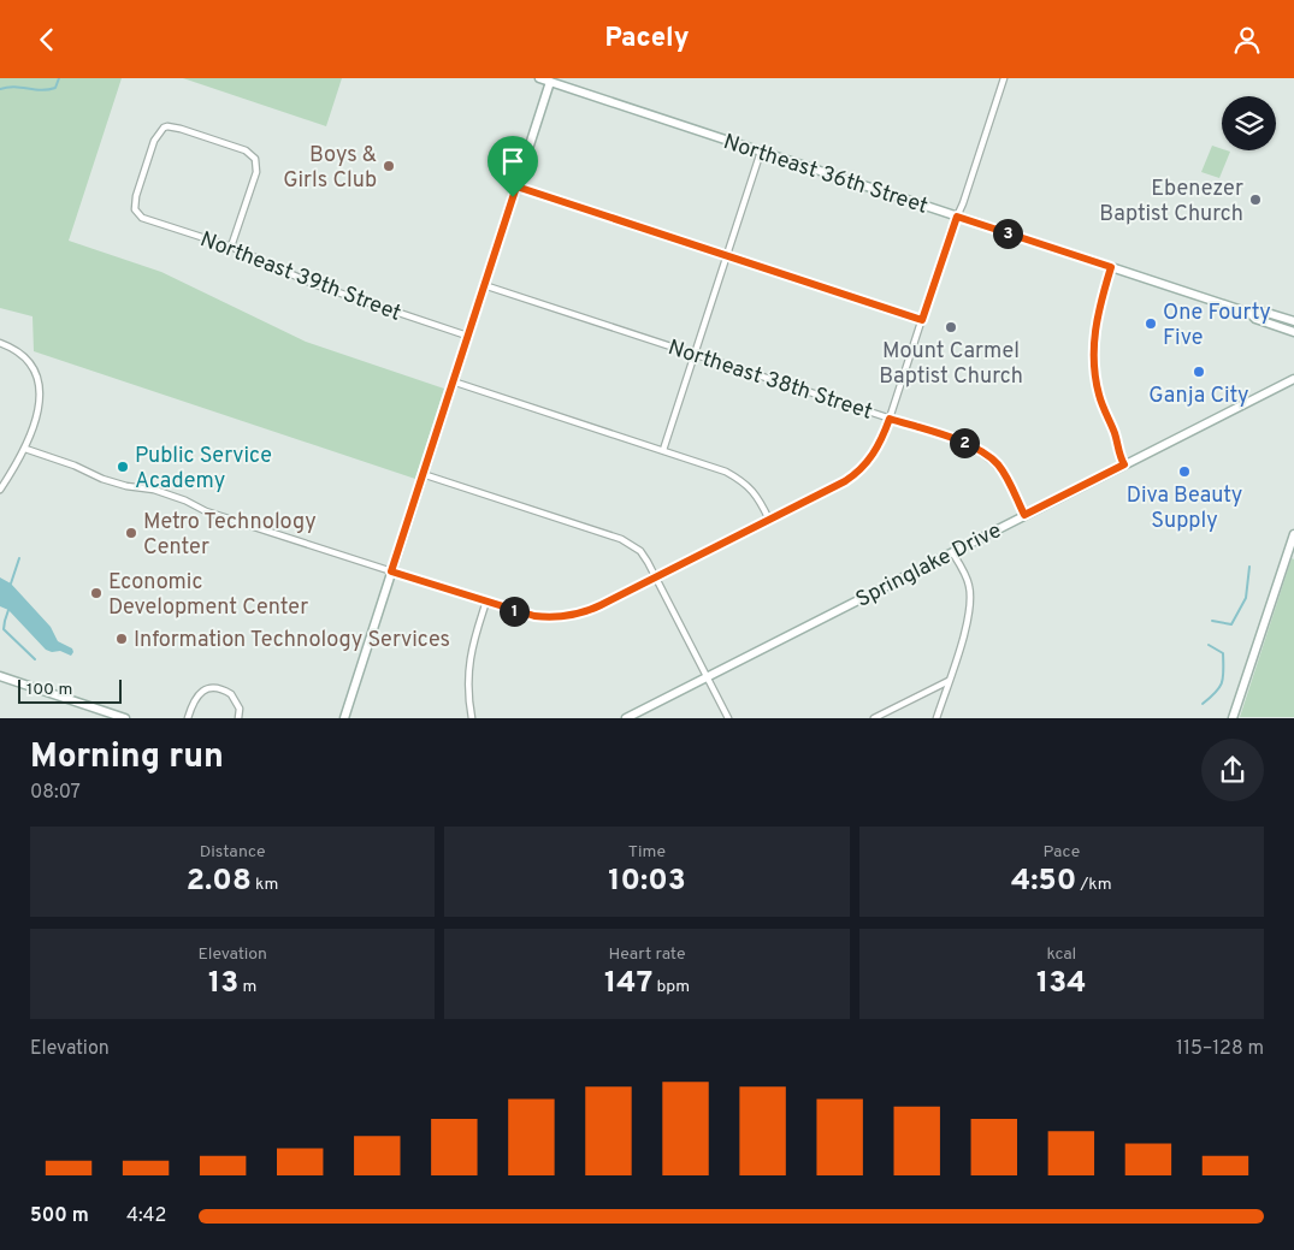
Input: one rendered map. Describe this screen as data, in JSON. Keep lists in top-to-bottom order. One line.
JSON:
{"streets":{"street":["Northeast 36th Street","Northeast 39th Street","Northeast 38th Street","Springlake Drive"]},"crossings":[["Northeast 38th Street","Springlake Drive"]],"places":["Boys & Girls Club","Ebenezer Baptist Church","One Fourty Five","Mount Carmel Baptist Church","Ganja City","Public Service Academy","Diva Beauty Supply","Metro Technology Center","Economic Development Center","Information Technology Services"],"scale_bar":"100 m","page":{"header":"Pacely","pins":["3","2","1"],"scale":"100 m","heading":["Morning run","08:07"],"stats":[["Distance","2.08 km"],["Time","10:03"],["Pace","4:50 /km"],["Elevation","13 m"],["Heart rate","147 bpm"],["kcal","134"]],"chart":["Elevation","115–128 m"],"list":[{"name":"500 m","note":"4:42"}]}}
